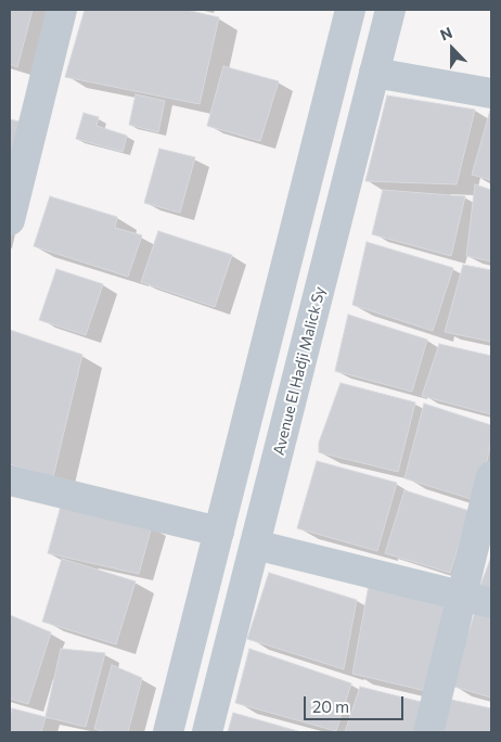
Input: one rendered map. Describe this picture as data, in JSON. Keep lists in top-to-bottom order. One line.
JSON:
{"streets":{"street":["Avenue El Hadji Malick Sy"]},"scale_bar":"20 m","north":"top"}
